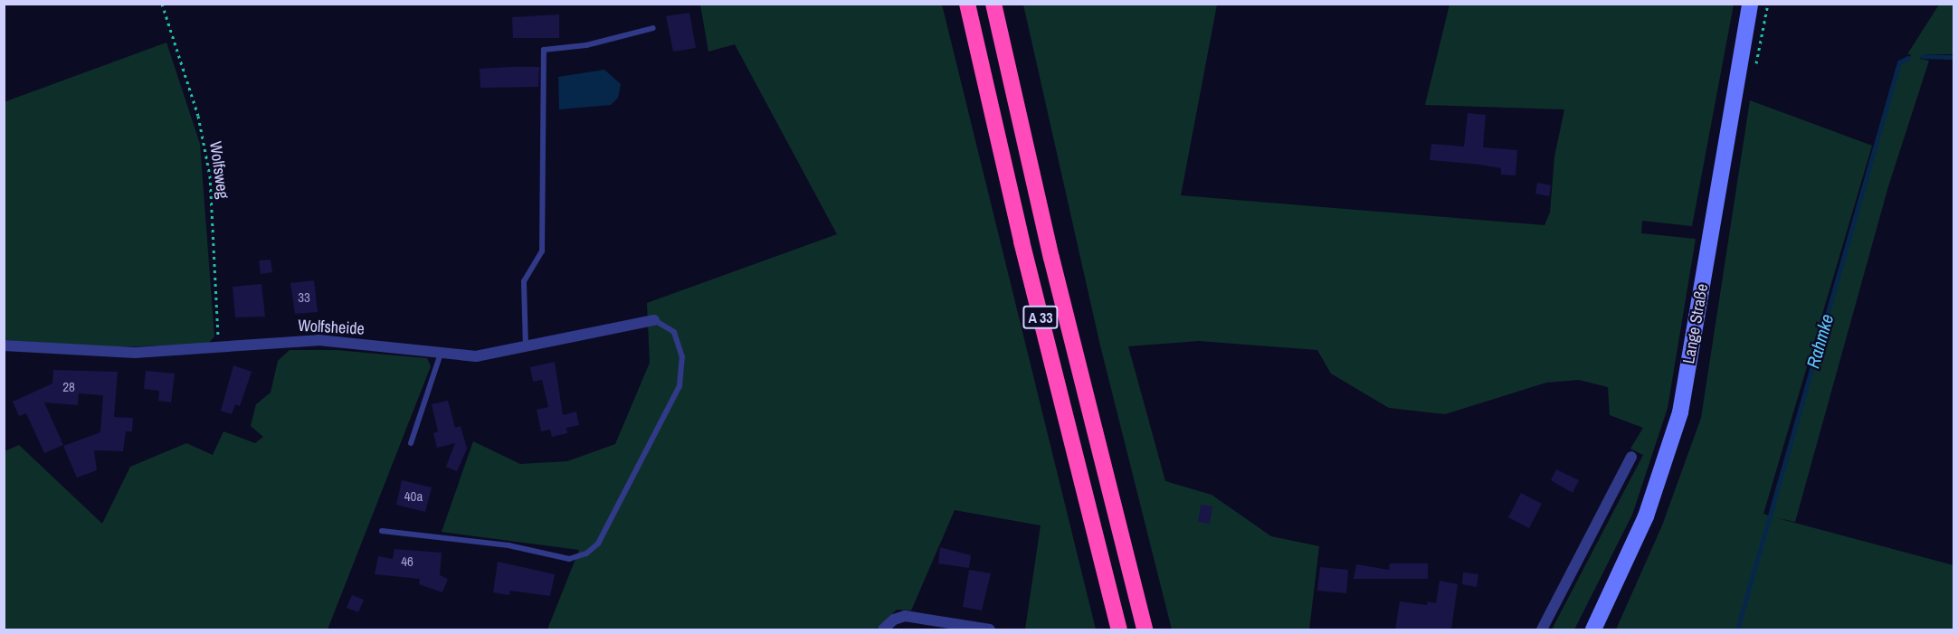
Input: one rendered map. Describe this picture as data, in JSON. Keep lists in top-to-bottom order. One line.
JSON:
{"streets":{"highway":["A 33"],"street":["Lange Straße","Wolfsheide"],"path":["Wolfsweg"]},"crossings":[["Wolfsweg","Wolfsheide"]],"water":["Rahmke"],"house_numbers":["33","28","40a","46"]}
